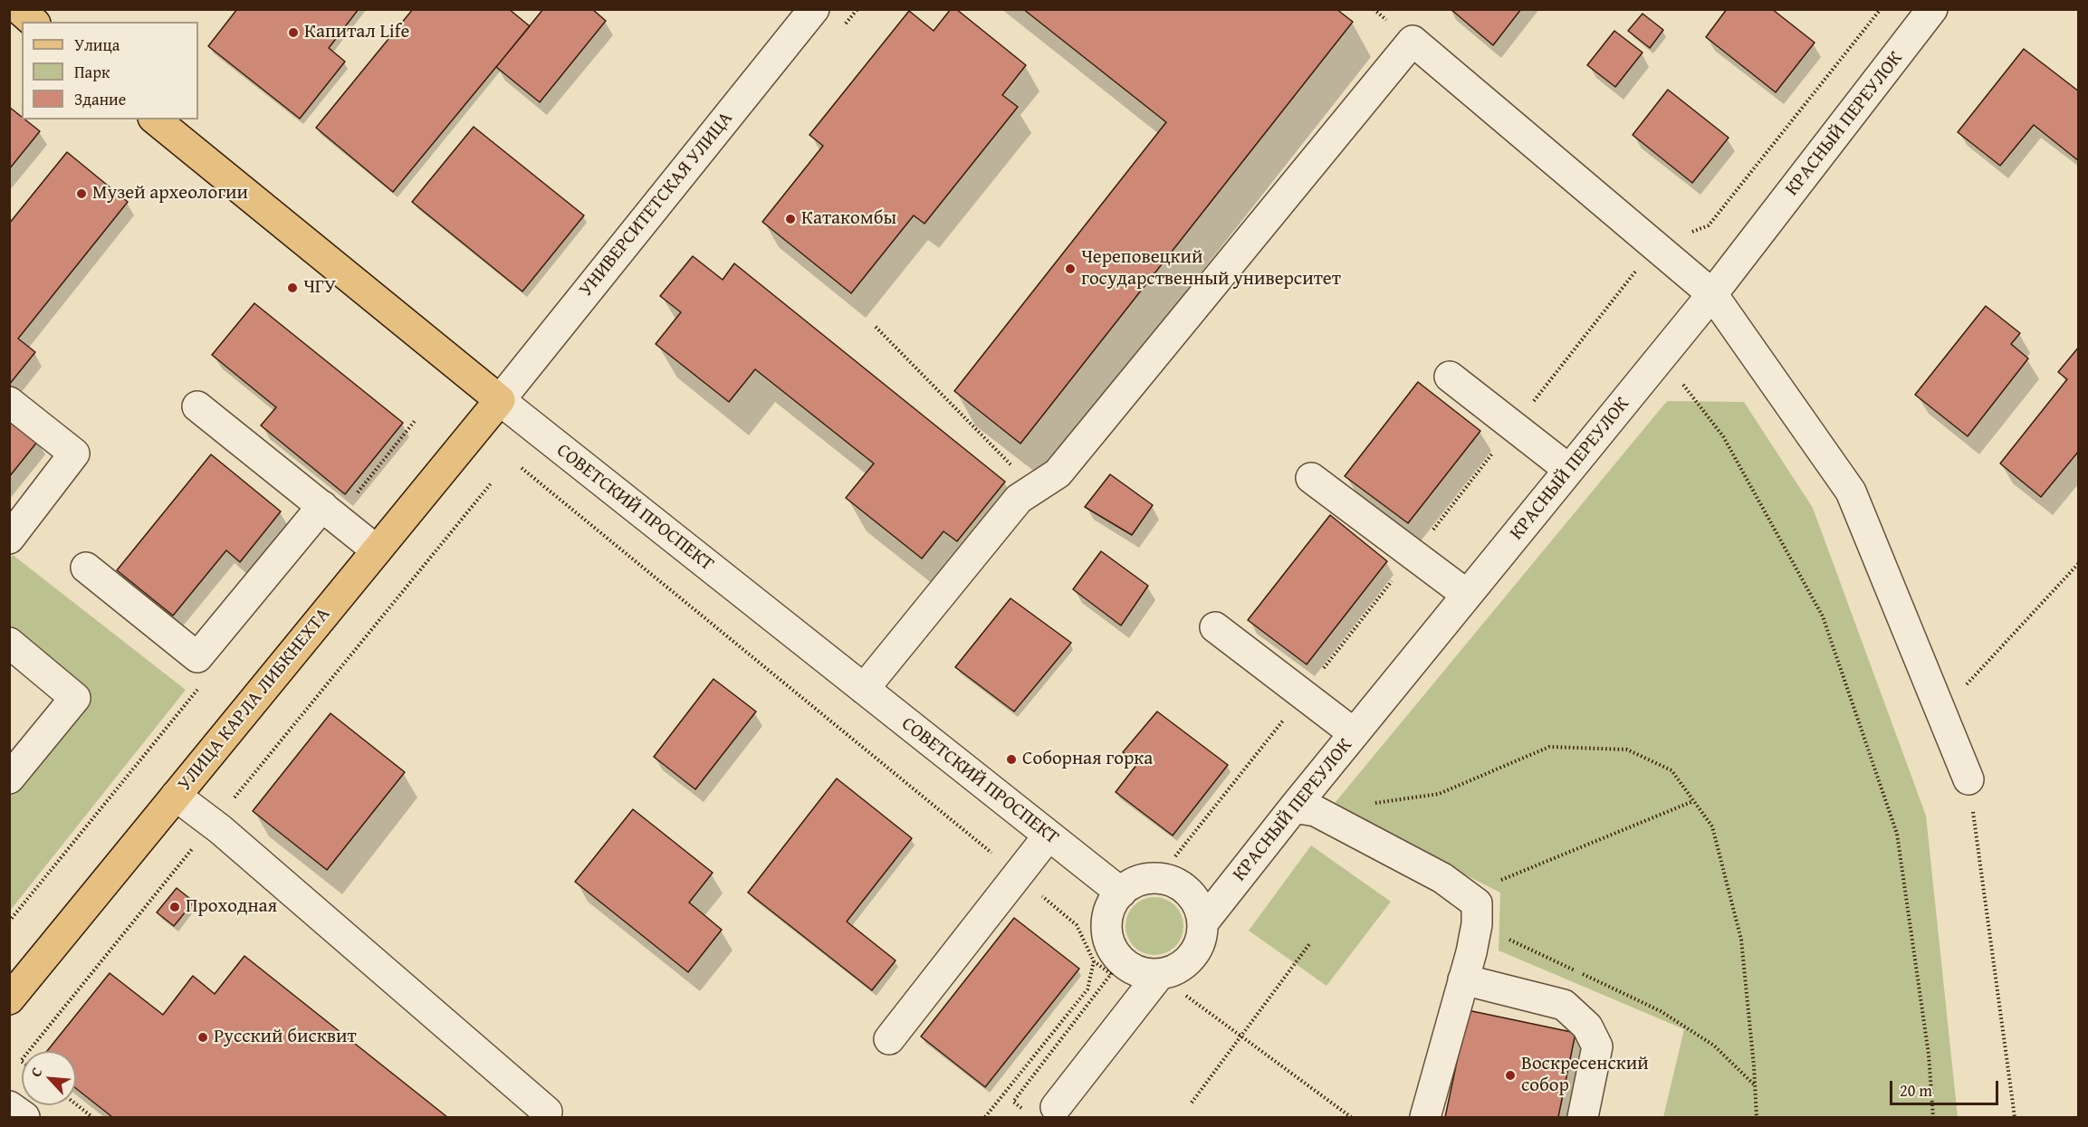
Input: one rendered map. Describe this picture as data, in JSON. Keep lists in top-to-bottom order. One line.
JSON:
{"streets":{"main road":["СОВЕТСКИЙ ПРОСПЕКТ","УЛИЦА КАРЛА ЛИБКНЕХТА"],"street":["КРАСНЫЙ ПЕРЕУЛОК","УНИВЕРСИТЕТСКАЯ УЛИЦА"]},"crossings":[["КРАСНЫЙ ПЕРЕУЛОК","СОВЕТСКИЙ ПРОСПЕКТ"],["УНИВЕРСИТЕТСКАЯ УЛИЦА","СОВЕТСКИЙ ПРОСПЕКТ"],["УНИВЕРСИТЕТСКАЯ УЛИЦА","УЛИЦА КАРЛА ЛИБКНЕХТА"],["СОВЕТСКИЙ ПРОСПЕКТ","УЛИЦА КАРЛА ЛИБКНЕХТА"]],"places":["Капитал Life","Музей археологии","Катакомбы","Череповецкий государственный университет","ЧГУ","Соборная горка","Проходная","Русский бисквит","Воскресенский собор"],"legend":["Улица","Парк","Здание"],"scale_bar":"20 m","north":"top left"}
